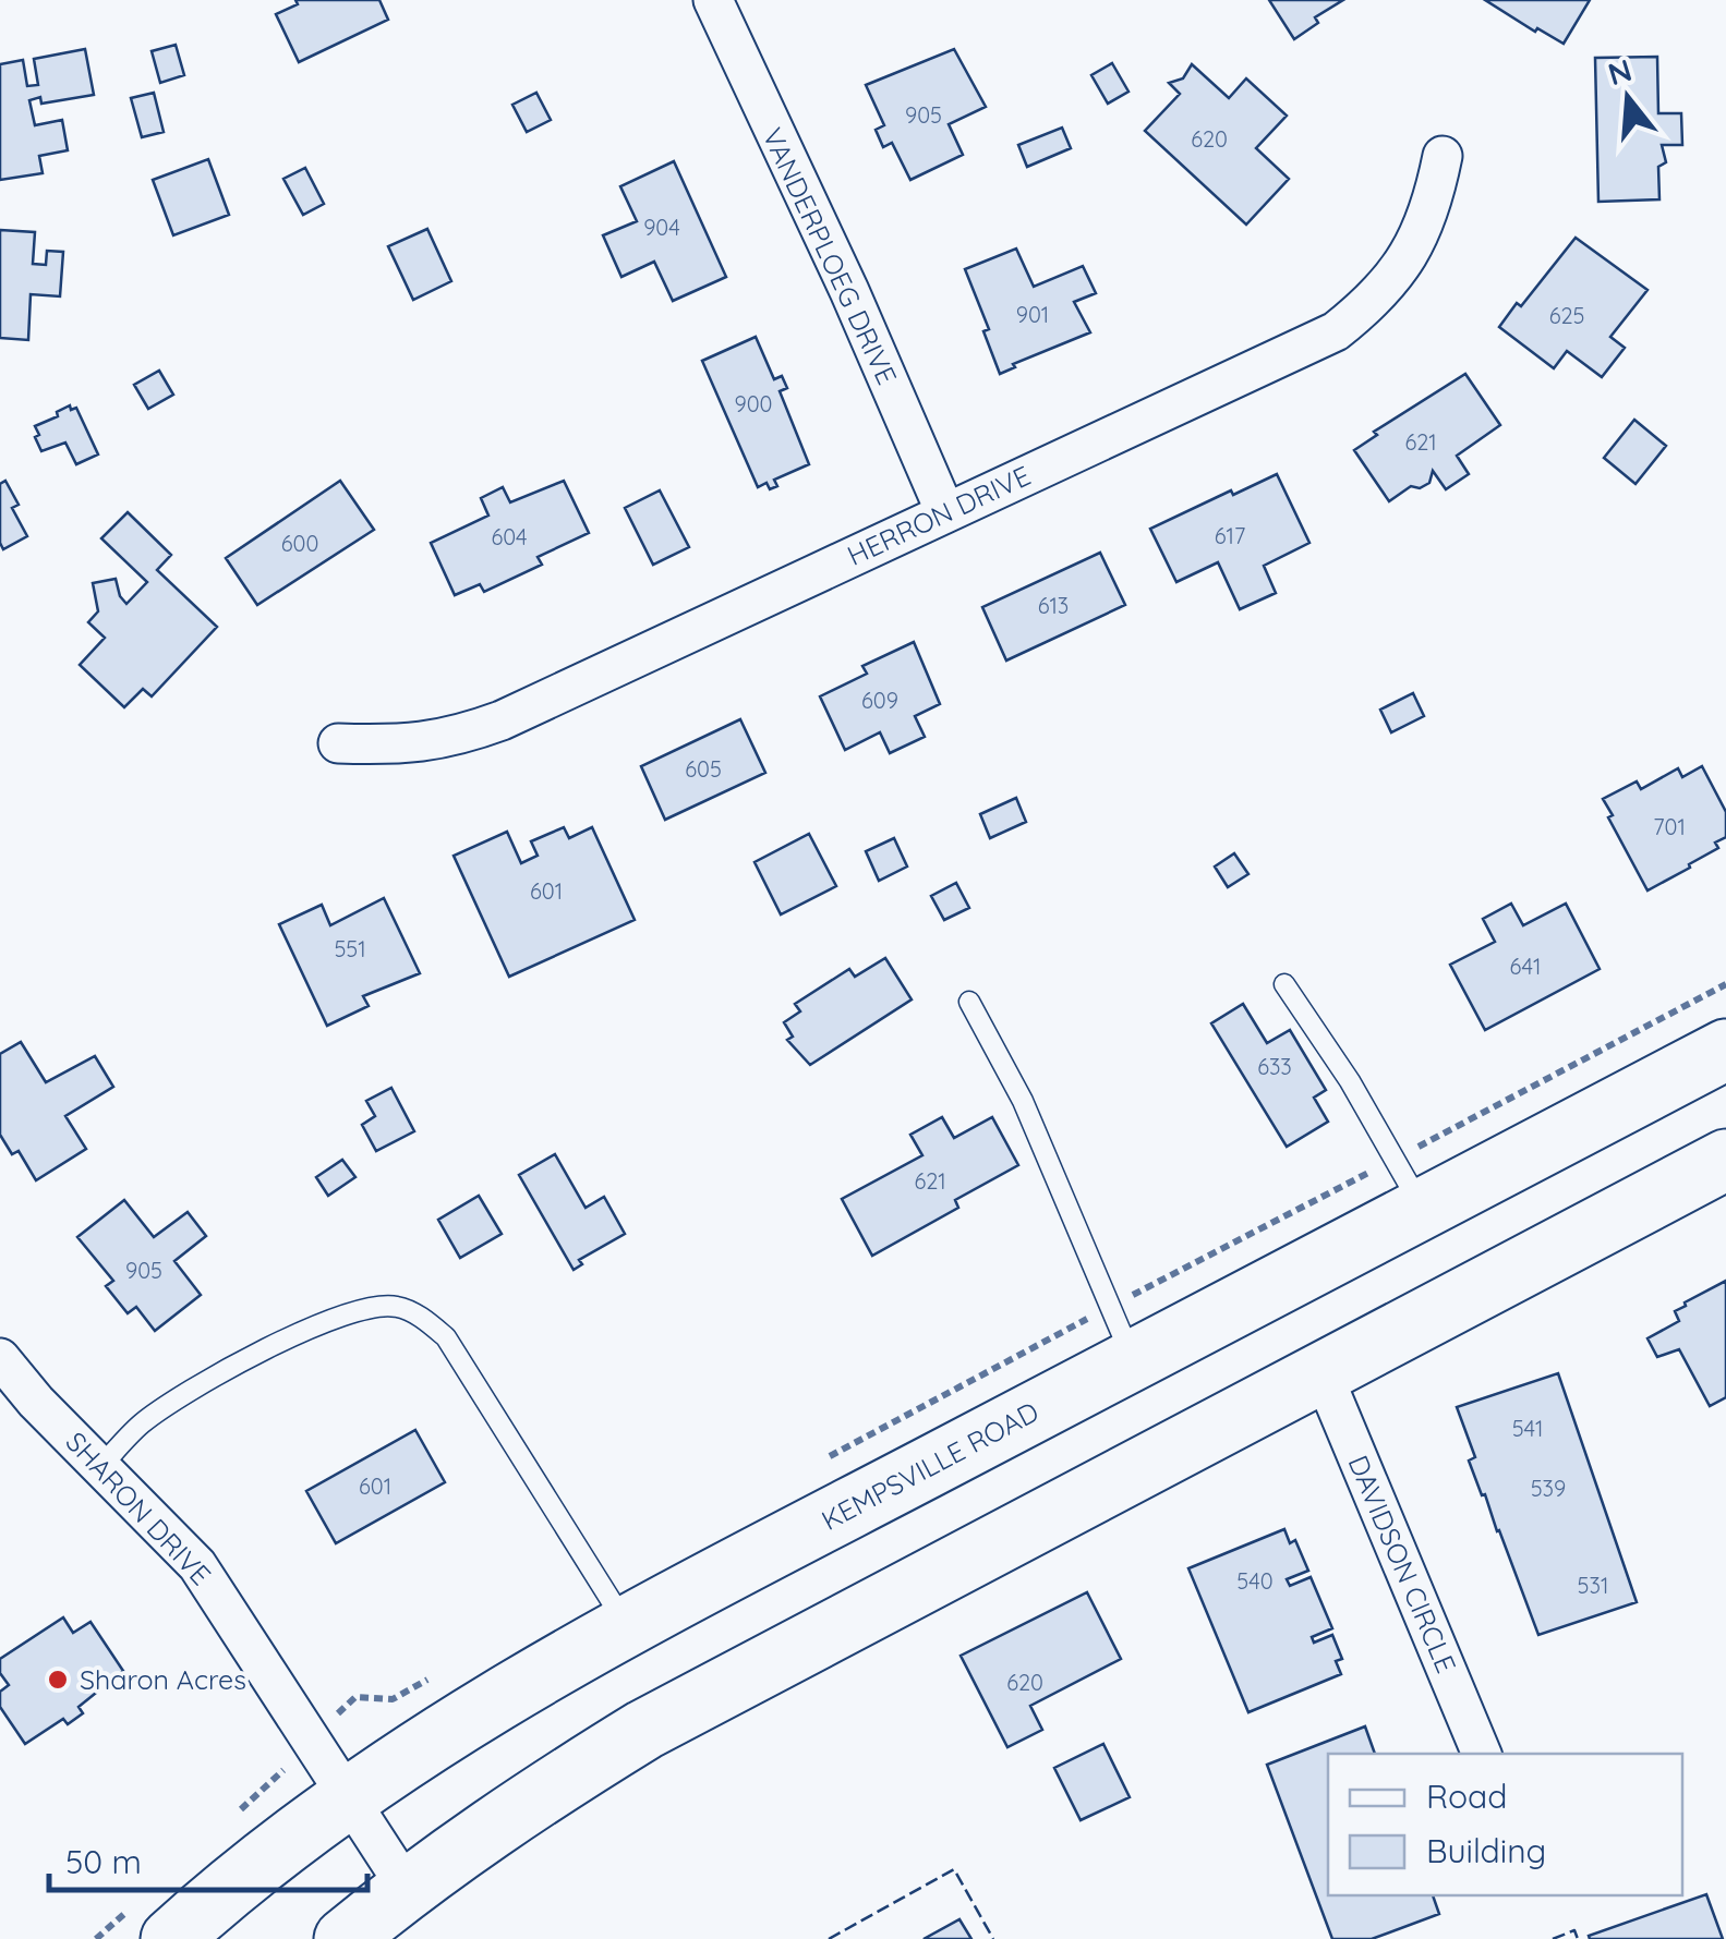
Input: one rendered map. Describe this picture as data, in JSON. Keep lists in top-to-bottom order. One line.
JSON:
{"streets":{"main road":["KEMPSVILLE ROAD"],"street":["VANDERPLOEG DRIVE","HERRON DRIVE","SHARON DRIVE","DAVIDSON CIRCLE"]},"crossings":[["VANDERPLOEG DRIVE","HERRON DRIVE"],["KEMPSVILLE ROAD","SHARON DRIVE"]],"places":["Sharon Acres"],"house_numbers":["905","620","904","901","625","900","621","617","604","600","613","609","605","701","601","551","641","633","621","905","541","601","539","540","531","620"],"legend":["Road","Building"],"scale_bar":"50 m","north":"top"}
